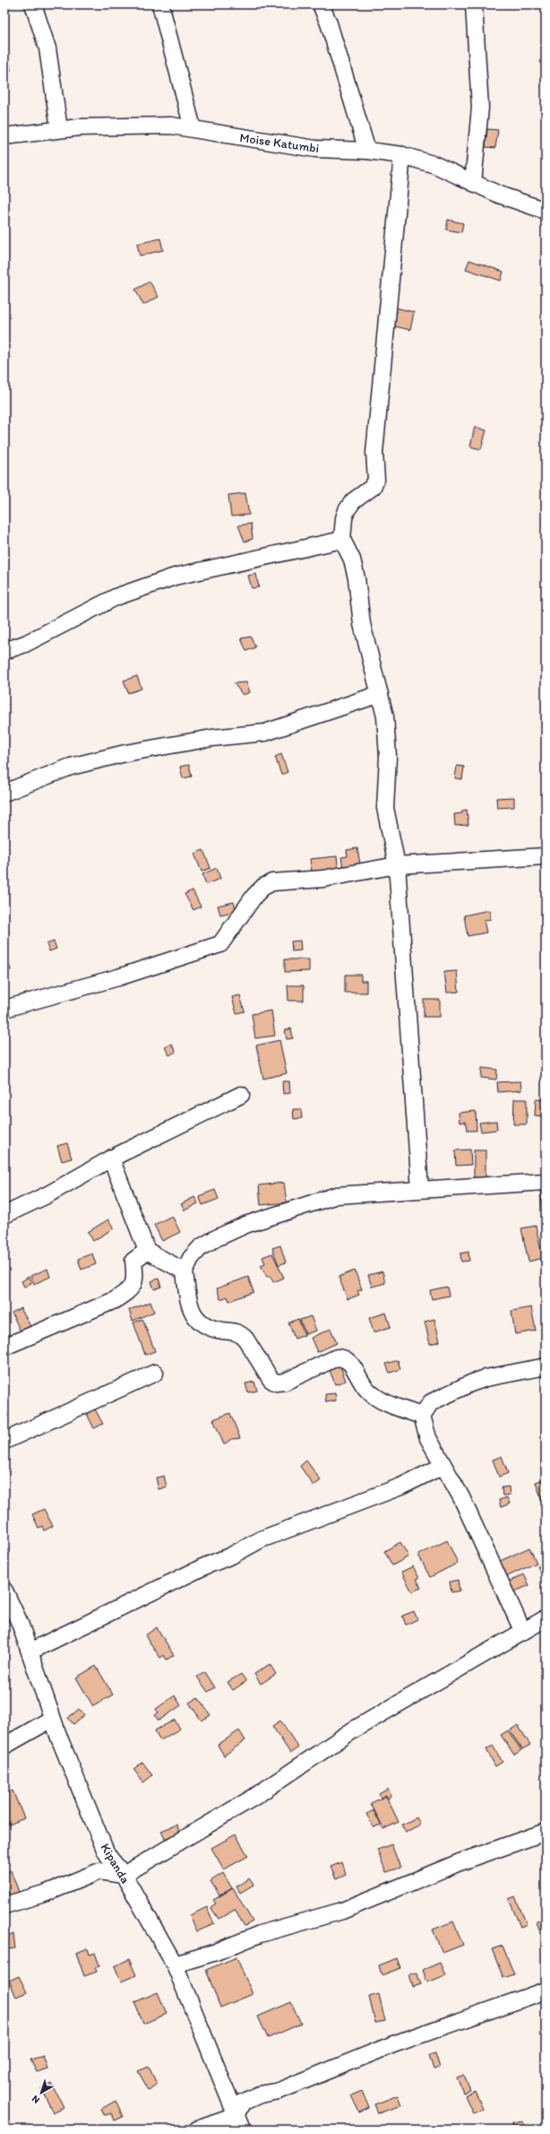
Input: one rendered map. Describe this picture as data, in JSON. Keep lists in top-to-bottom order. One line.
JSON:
{"streets":{"street":["Moise Katumbi","Kipanda"]},"north":"bottom left"}
